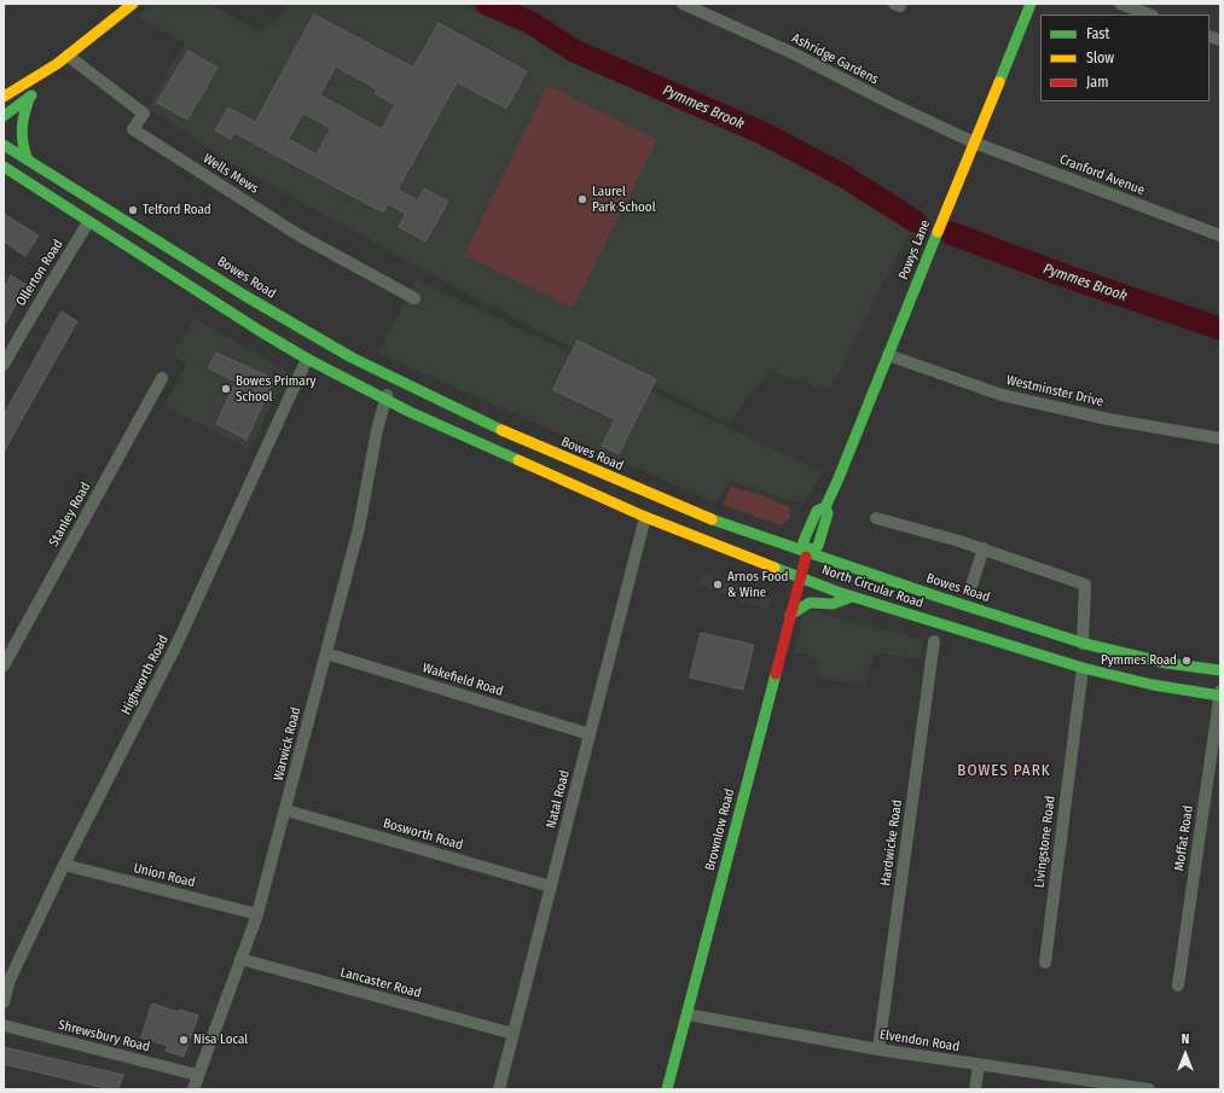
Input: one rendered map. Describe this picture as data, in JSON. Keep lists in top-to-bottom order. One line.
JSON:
{"streets":{"main road":["Powys Lane","Bowes Road","North Circular Road","Brownlow Road"],"street":["Ashridge Gardens","Wells Mews","Cranford Avenue","Ollerton Road","Westminster Drive","Stanley Road","Highworth Road","Wakefield Road","Warwick Road","Natal Road","Bosworth Road","Moffat Road","Livingstone Road","Hardwicke Road","Union Road","Lancaster Road","Shrewsbury Road","Elvendon Road"]},"crossings":[["Ashridge Gardens","Cranford Avenue"],["Ashridge Gardens","Powys Lane"],["Cranford Avenue","Powys Lane"],["Powys Lane","Bowes Road"],["Powys Lane","Westminster Drive"],["Powys Lane","North Circular Road"],["Powys Lane","Brownlow Road"],["Bowes Road","Warwick Road"],["North Circular Road","Brownlow Road"],["North Circular Road","Livingstone Road"],["Highworth Road","Union Road"],["Wakefield Road","Warwick Road"],["Wakefield Road","Natal Road"],["Warwick Road","Bosworth Road"],["Warwick Road","Union Road"],["Warwick Road","Lancaster Road"],["Warwick Road","Shrewsbury Road"],["Natal Road","Bosworth Road"],["Natal Road","Lancaster Road"],["Brownlow Road","Elvendon Road"],["Hardwicke Road","Elvendon Road"]],"districts":["BOWES PARK"],"water":["Pymmes Brook"],"places":["Laurel Park School","Telford Road","Bowes Primary School","Arnos Food & Wine","Pymmes Road","Nisa Local"],"legend":["Fast","Slow","Jam"],"north":"top"}
